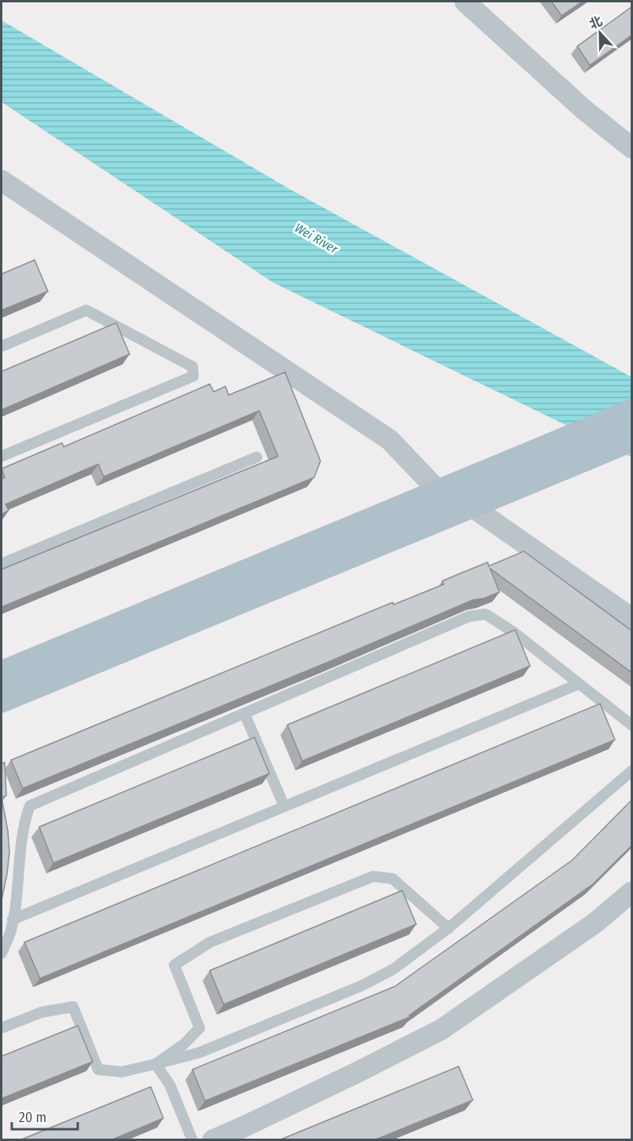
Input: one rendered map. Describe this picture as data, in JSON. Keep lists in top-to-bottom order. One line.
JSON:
{"water":["Wei River"],"scale_bar":"20 m","north":"top"}
